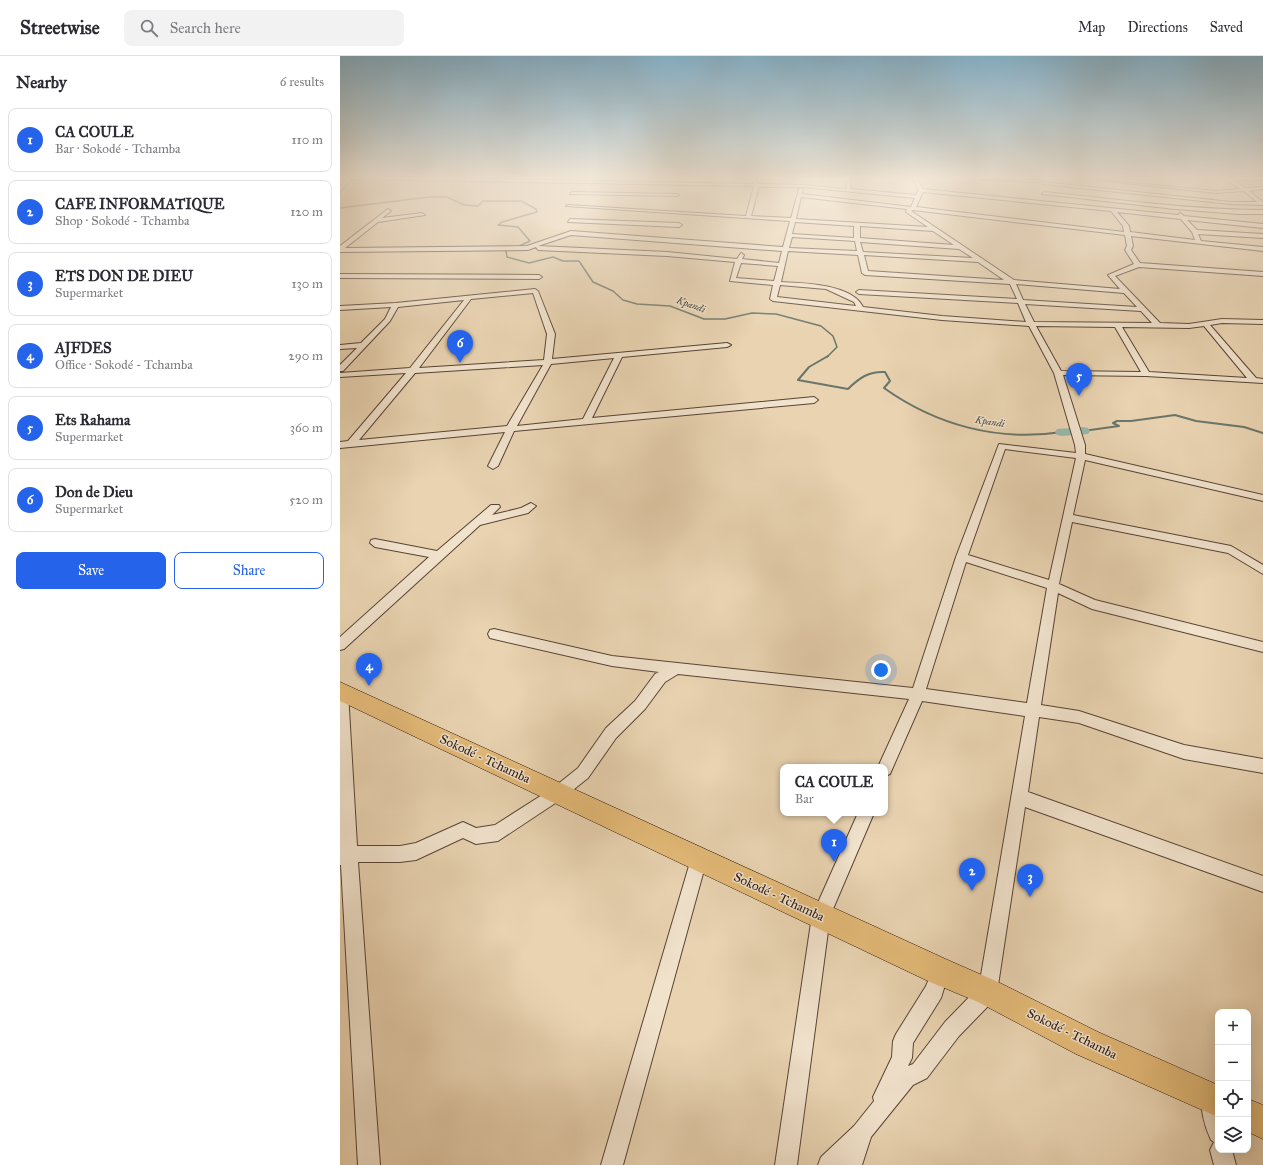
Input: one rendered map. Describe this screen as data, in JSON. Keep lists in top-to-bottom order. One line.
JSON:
{"streets":{"main road":["Sokodé - Tchamba"]},"water":["Kpandi"],"page":{"header":"Streetwise","search":"Search here","nav":["Map","Directions","Saved"],"heading":["Nearby","6 results"],"list":[{"mark":"1","name":"CA COULE","note":"Bar · Sokodé - Tchamba","value":"110 m"},{"mark":"2","name":"CAFE INFORMATIQUE","note":"Shop · Sokodé - Tchamba","value":"120 m"},{"mark":"3","name":"ETS DON DE DIEU","note":"Supermarket","value":"130 m"},{"mark":"4","name":"AJFDES","note":"Office · Sokodé - Tchamba","value":"290 m"},{"mark":"5","name":"Ets Rahama","note":"Supermarket","value":"360 m"},{"mark":"6","name":"Don de Dieu","note":"Supermarket","value":"520 m"}],"pins":["6","5","4","1","2","3"],"buttons":["Save","Share"],"popup":["CA COULE","Bar"],"map_buttons":["+","−"]}}
